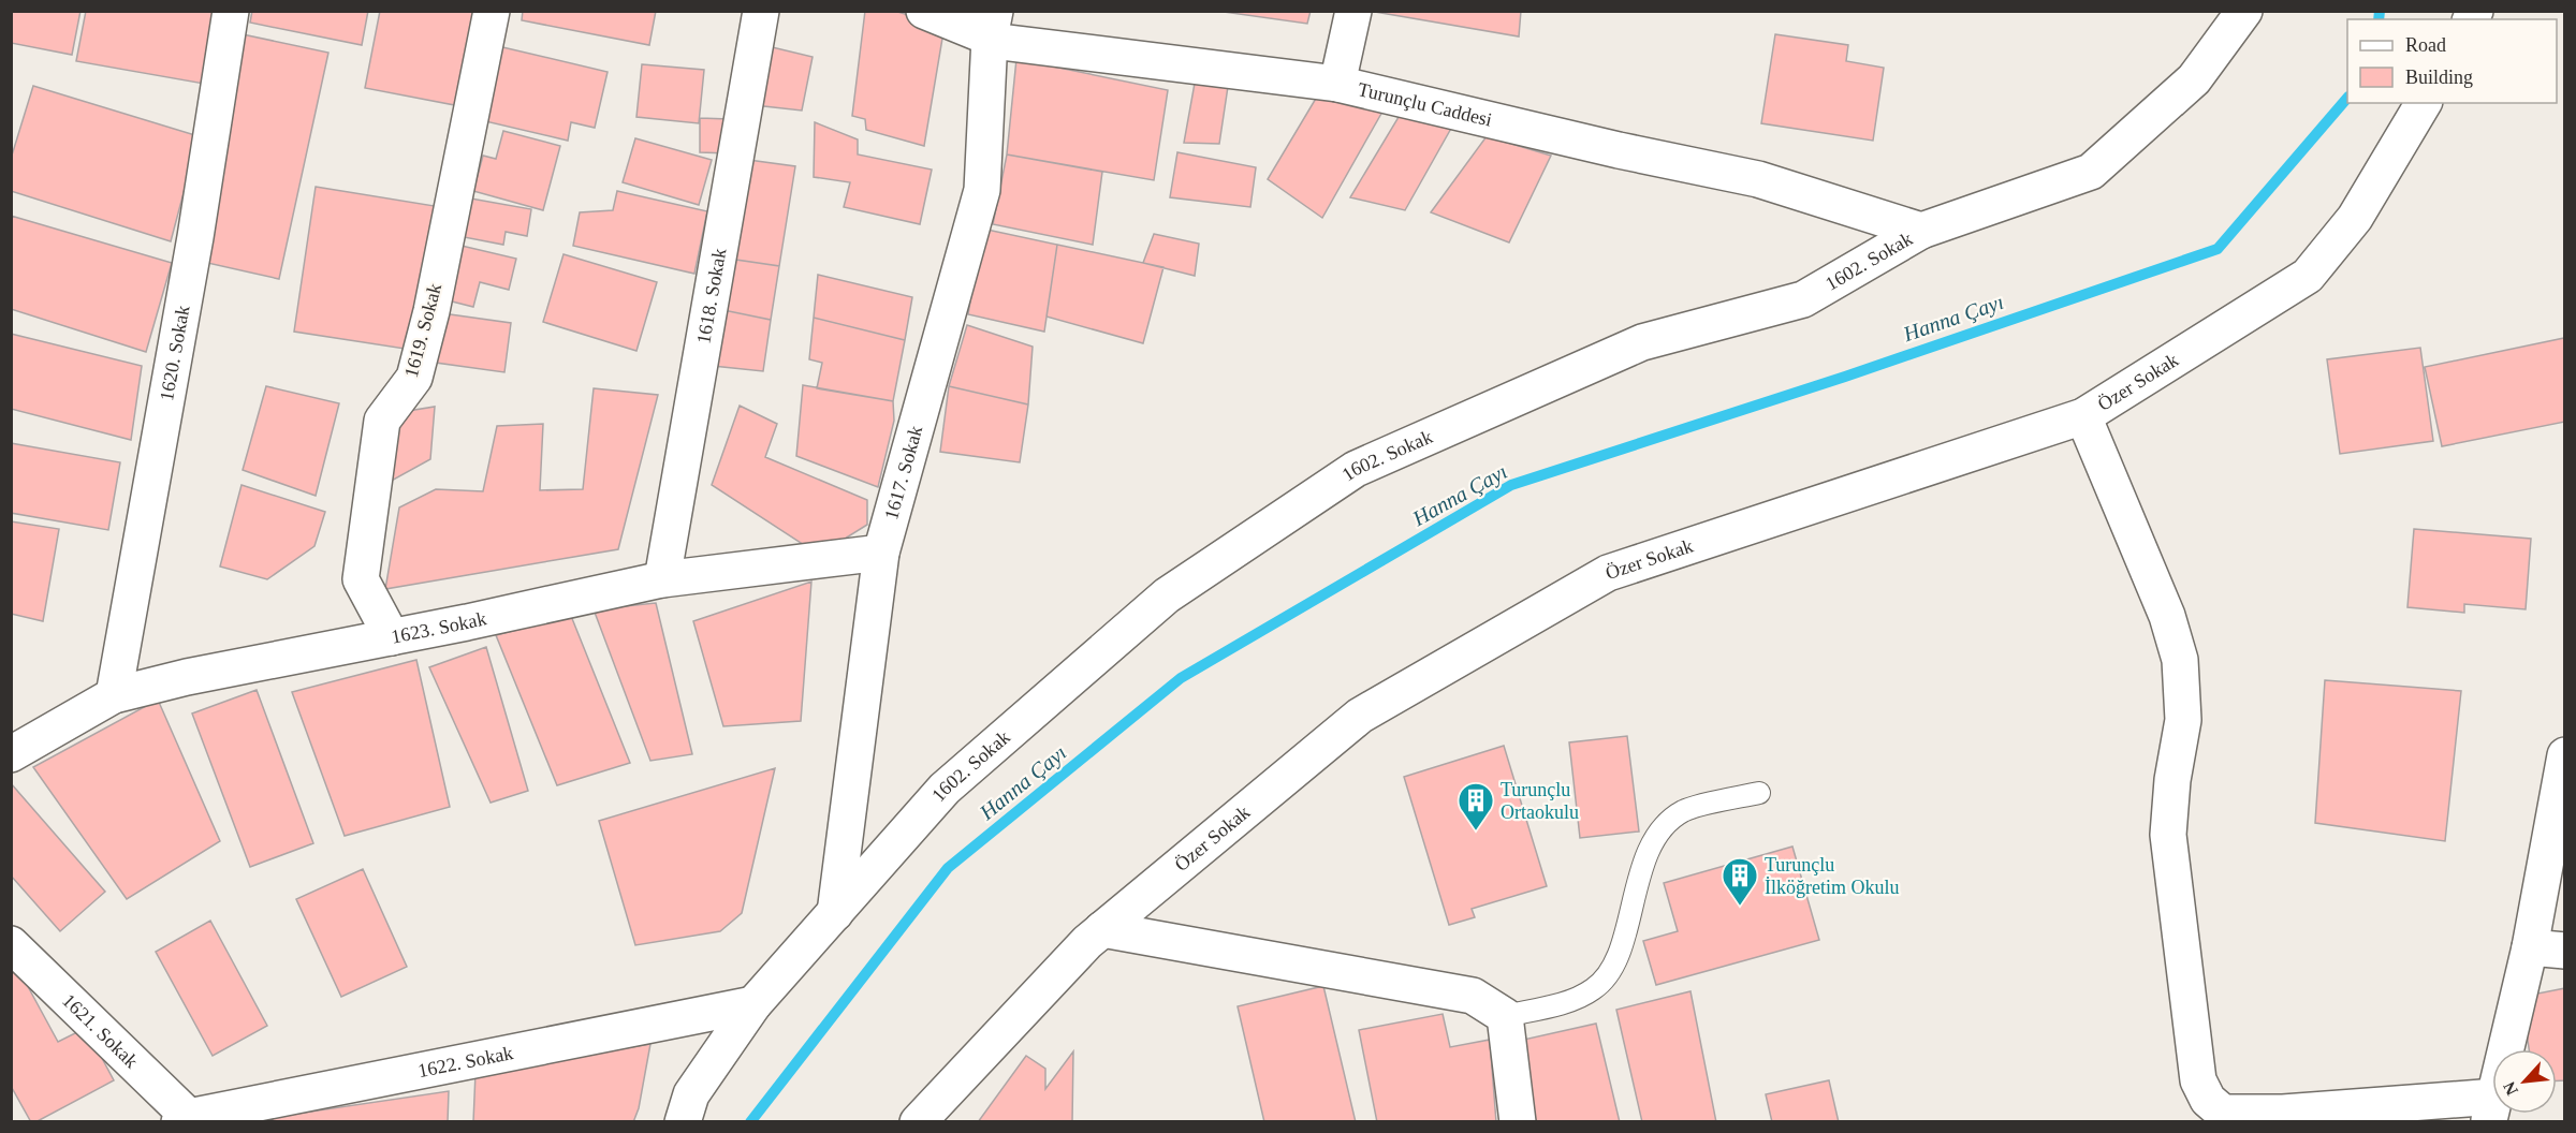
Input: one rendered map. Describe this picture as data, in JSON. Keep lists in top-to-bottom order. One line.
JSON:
{"streets":{"street":["Turunçlu Caddesi","1602. Sokak","1618. Sokak","1619. Sokak","1620. Sokak","Özer Sokak","1617. Sokak","1623. Sokak","1621. Sokak","1622. Sokak"]},"crossings":[["Turunçlu Caddesi","1602. Sokak"],["Turunçlu Caddesi","1617. Sokak"],["1602. Sokak","1617. Sokak"],["1602. Sokak","1622. Sokak"],["1618. Sokak","1623. Sokak"],["1619. Sokak","1623. Sokak"],["1620. Sokak","1623. Sokak"],["1617. Sokak","1623. Sokak"],["1621. Sokak","1622. Sokak"]],"water":["Hanna Çayı"],"places":{"building":["Turunçlu Ortaokulu","Turunçlu İlköğretim Okulu"]},"legend":["Road","Building"],"north":"bottom left"}
